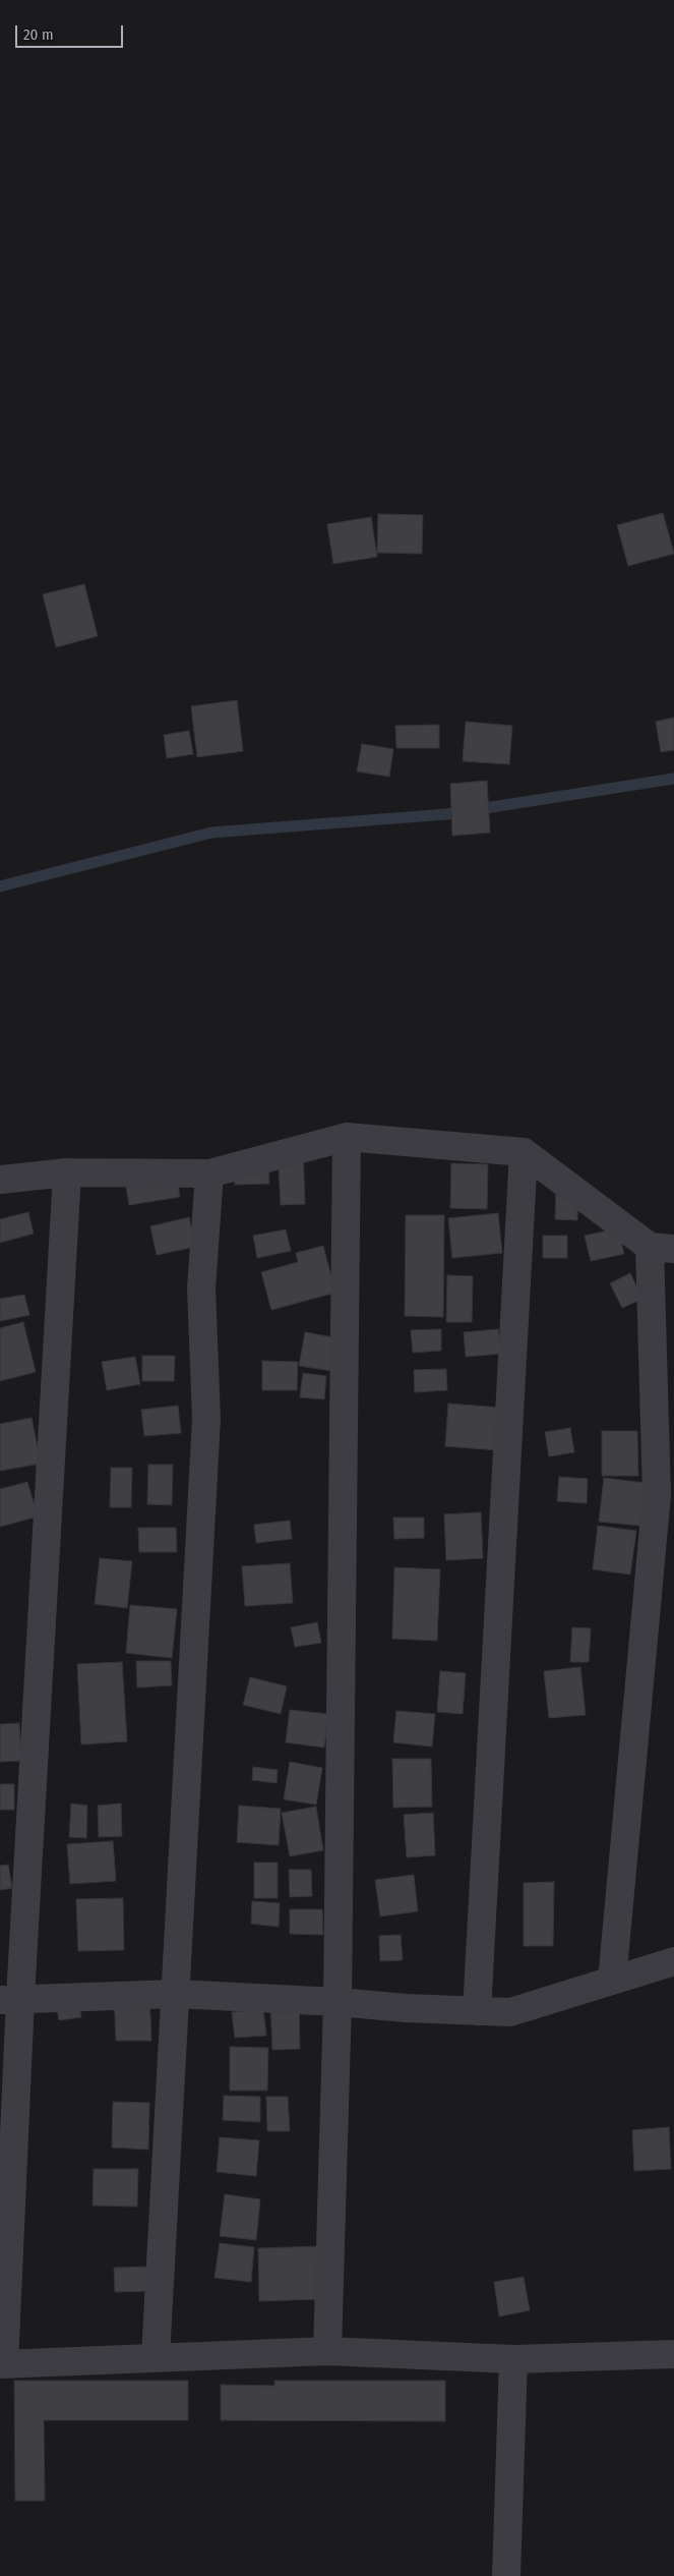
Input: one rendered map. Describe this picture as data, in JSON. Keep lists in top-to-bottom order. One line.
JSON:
{"scale_bar":"20 m"}
